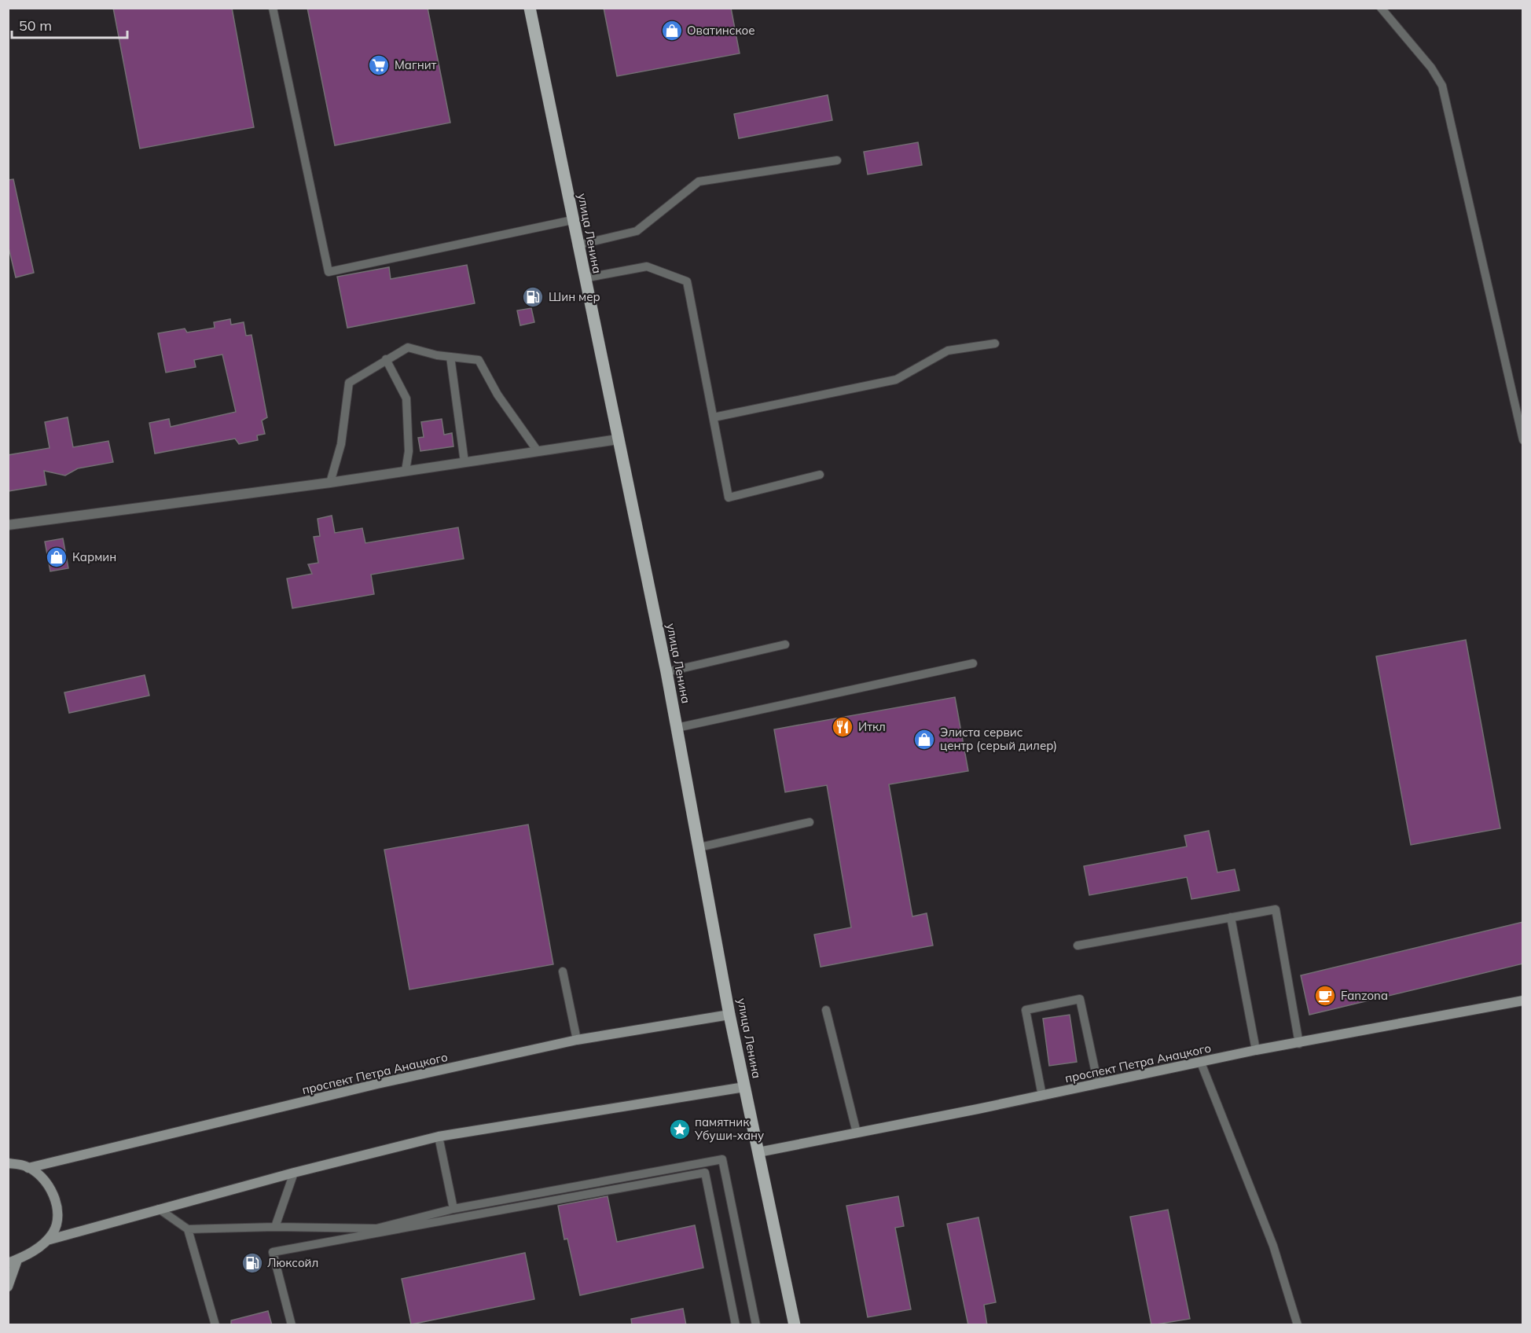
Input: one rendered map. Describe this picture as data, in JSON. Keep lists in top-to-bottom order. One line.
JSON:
{"streets":{"main road":["улица Ленина","проспект Петра Анацкого"]},"crossings":[["улица Ленина","проспект Петра Анацкого"]],"places":{"shop":["Оватинское","Кармин","Элиста сервис центр (серый дилер)"],"supermarket":["Магнит"],"fuel station":["Шин мер","Люксойл"],"restaurant":["Иткл"],"cafe":["Fanzona"],"place":["памятник Убуши-хану"]},"scale_bar":"50 m"}
